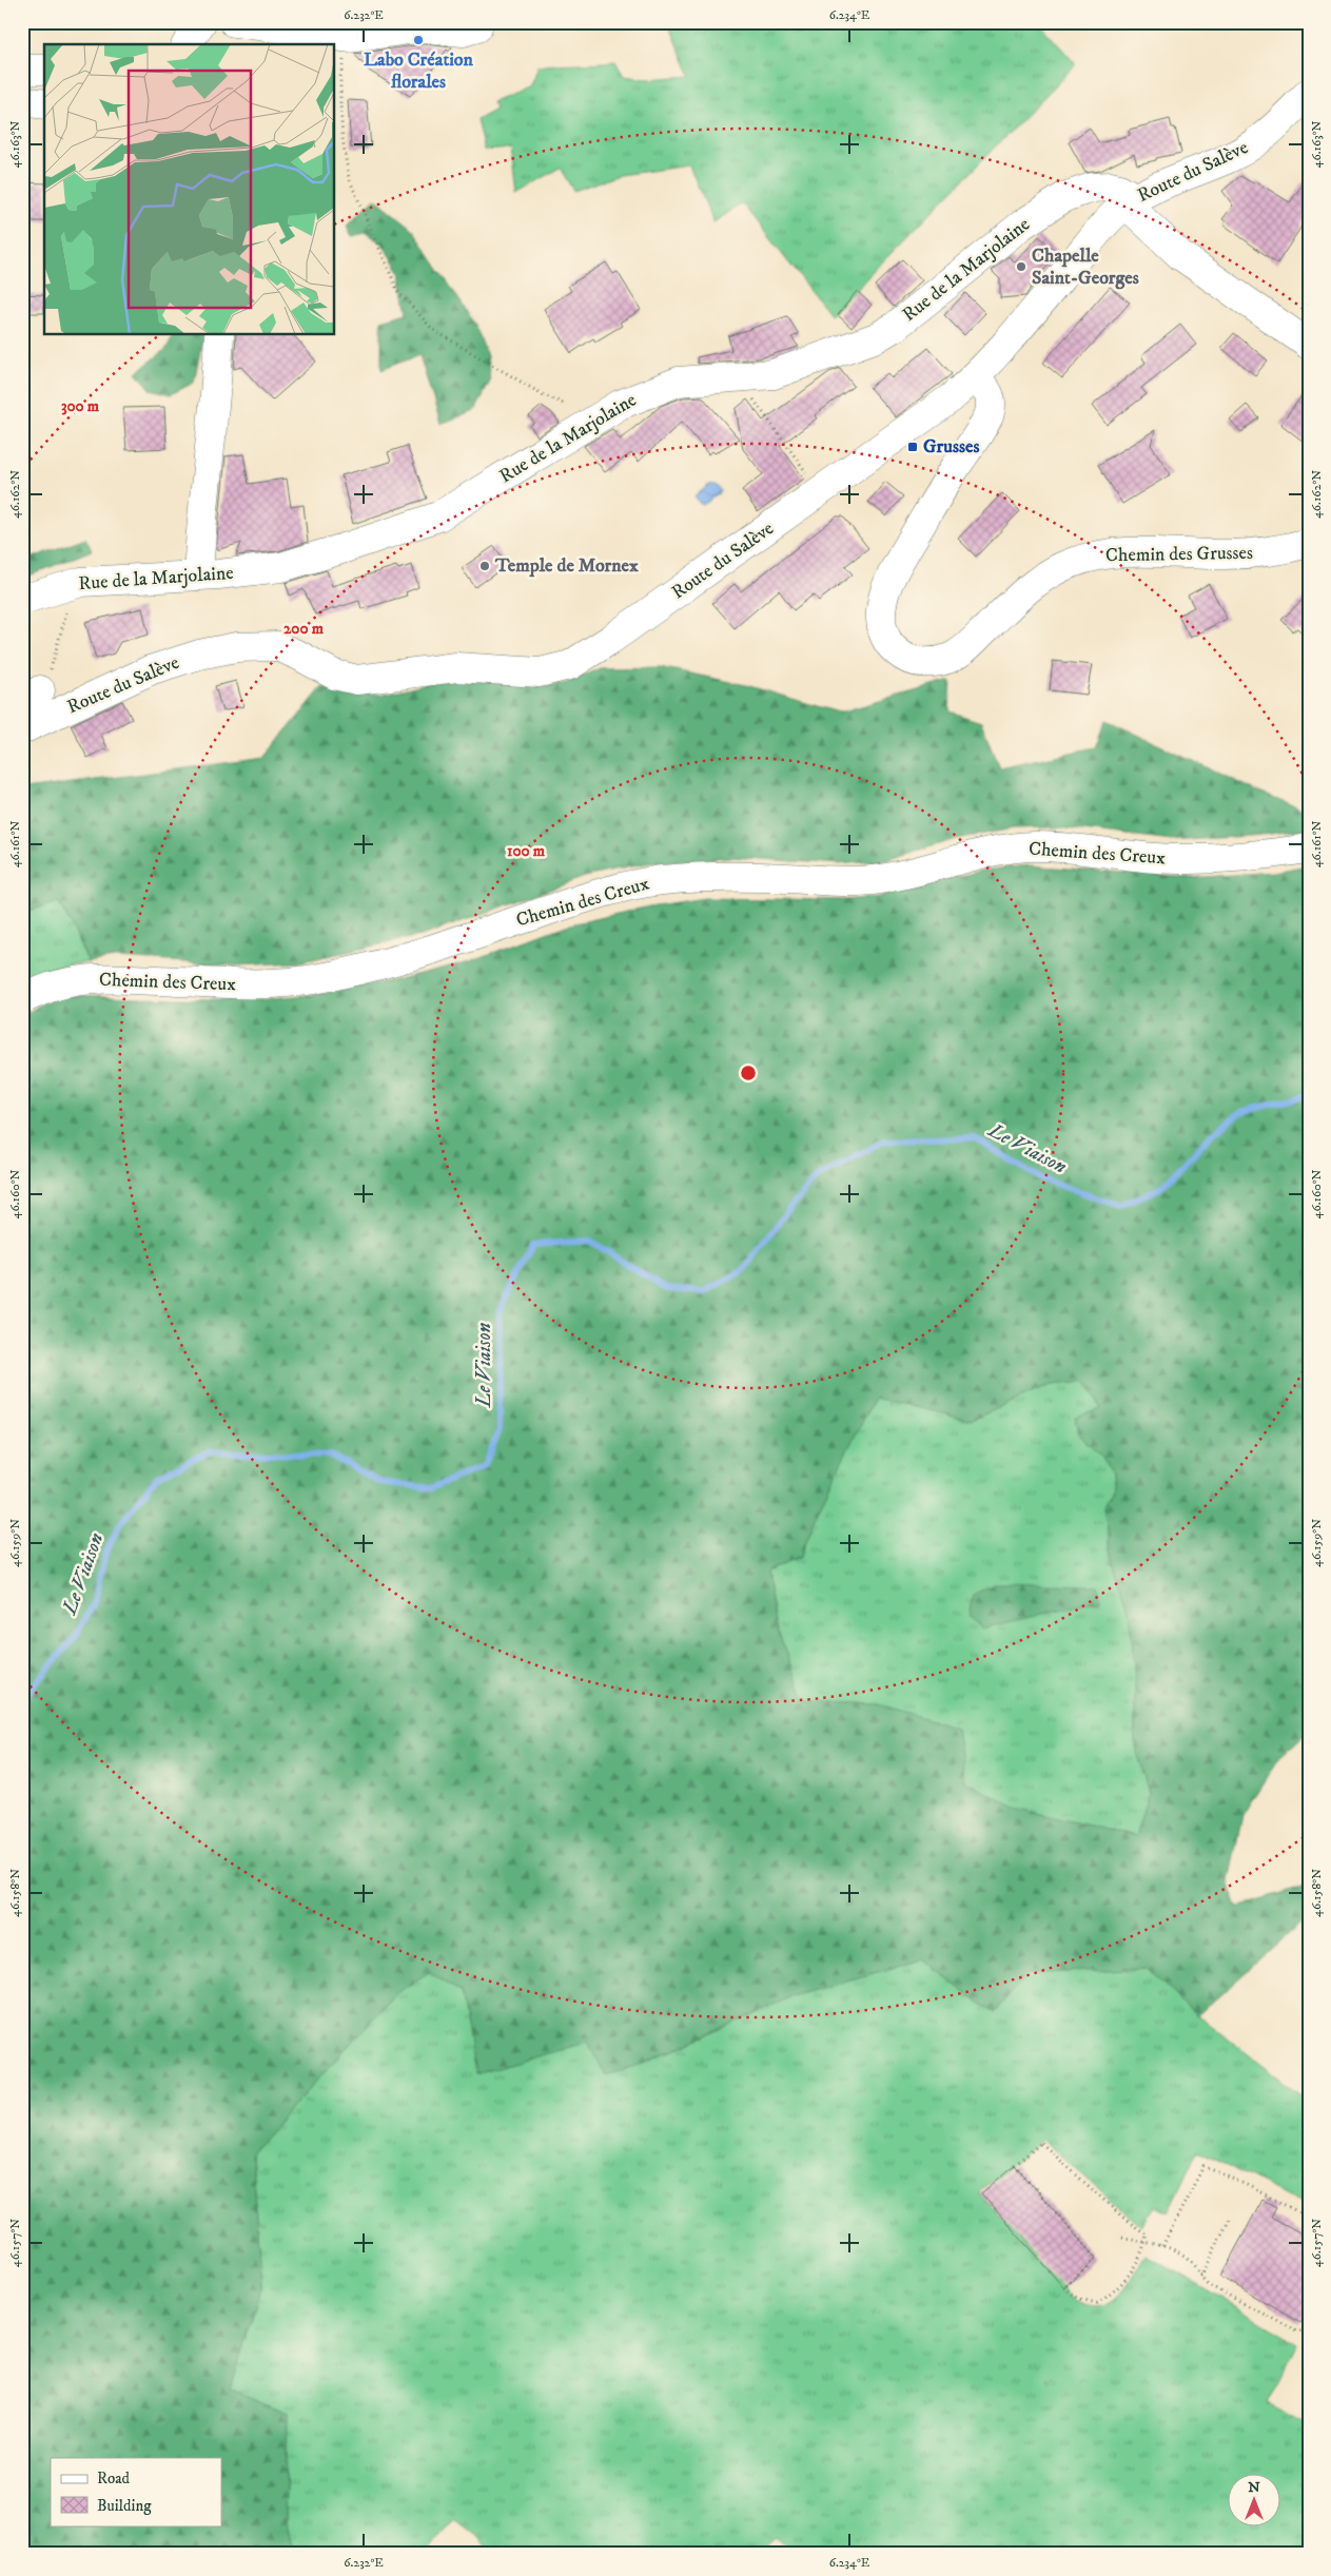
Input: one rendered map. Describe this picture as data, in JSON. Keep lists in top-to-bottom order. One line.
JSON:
{"streets":{"street":["Route du Salève","Rue de la Marjolaine","Chemin des Grusses","Chemin des Creux"]},"crossings":[["Route du Salève","Rue de la Marjolaine"],["Route du Salève","Chemin des Grusses"]],"water":["Le Viaison"],"places":{"other":["Labo Création florales","Chapelle Saint-Georges","Temple de Mornex"],"transit":["Grusses"]},"legend":["Road","Building"],"north":"top","coordinates":["6.232°E","6.234°E","46.163°N","46.162°N","46.161°N","46.160°N","46.159°N","46.158°N","46.157°N"],"rings":["300 m","200 m","100 m"]}
